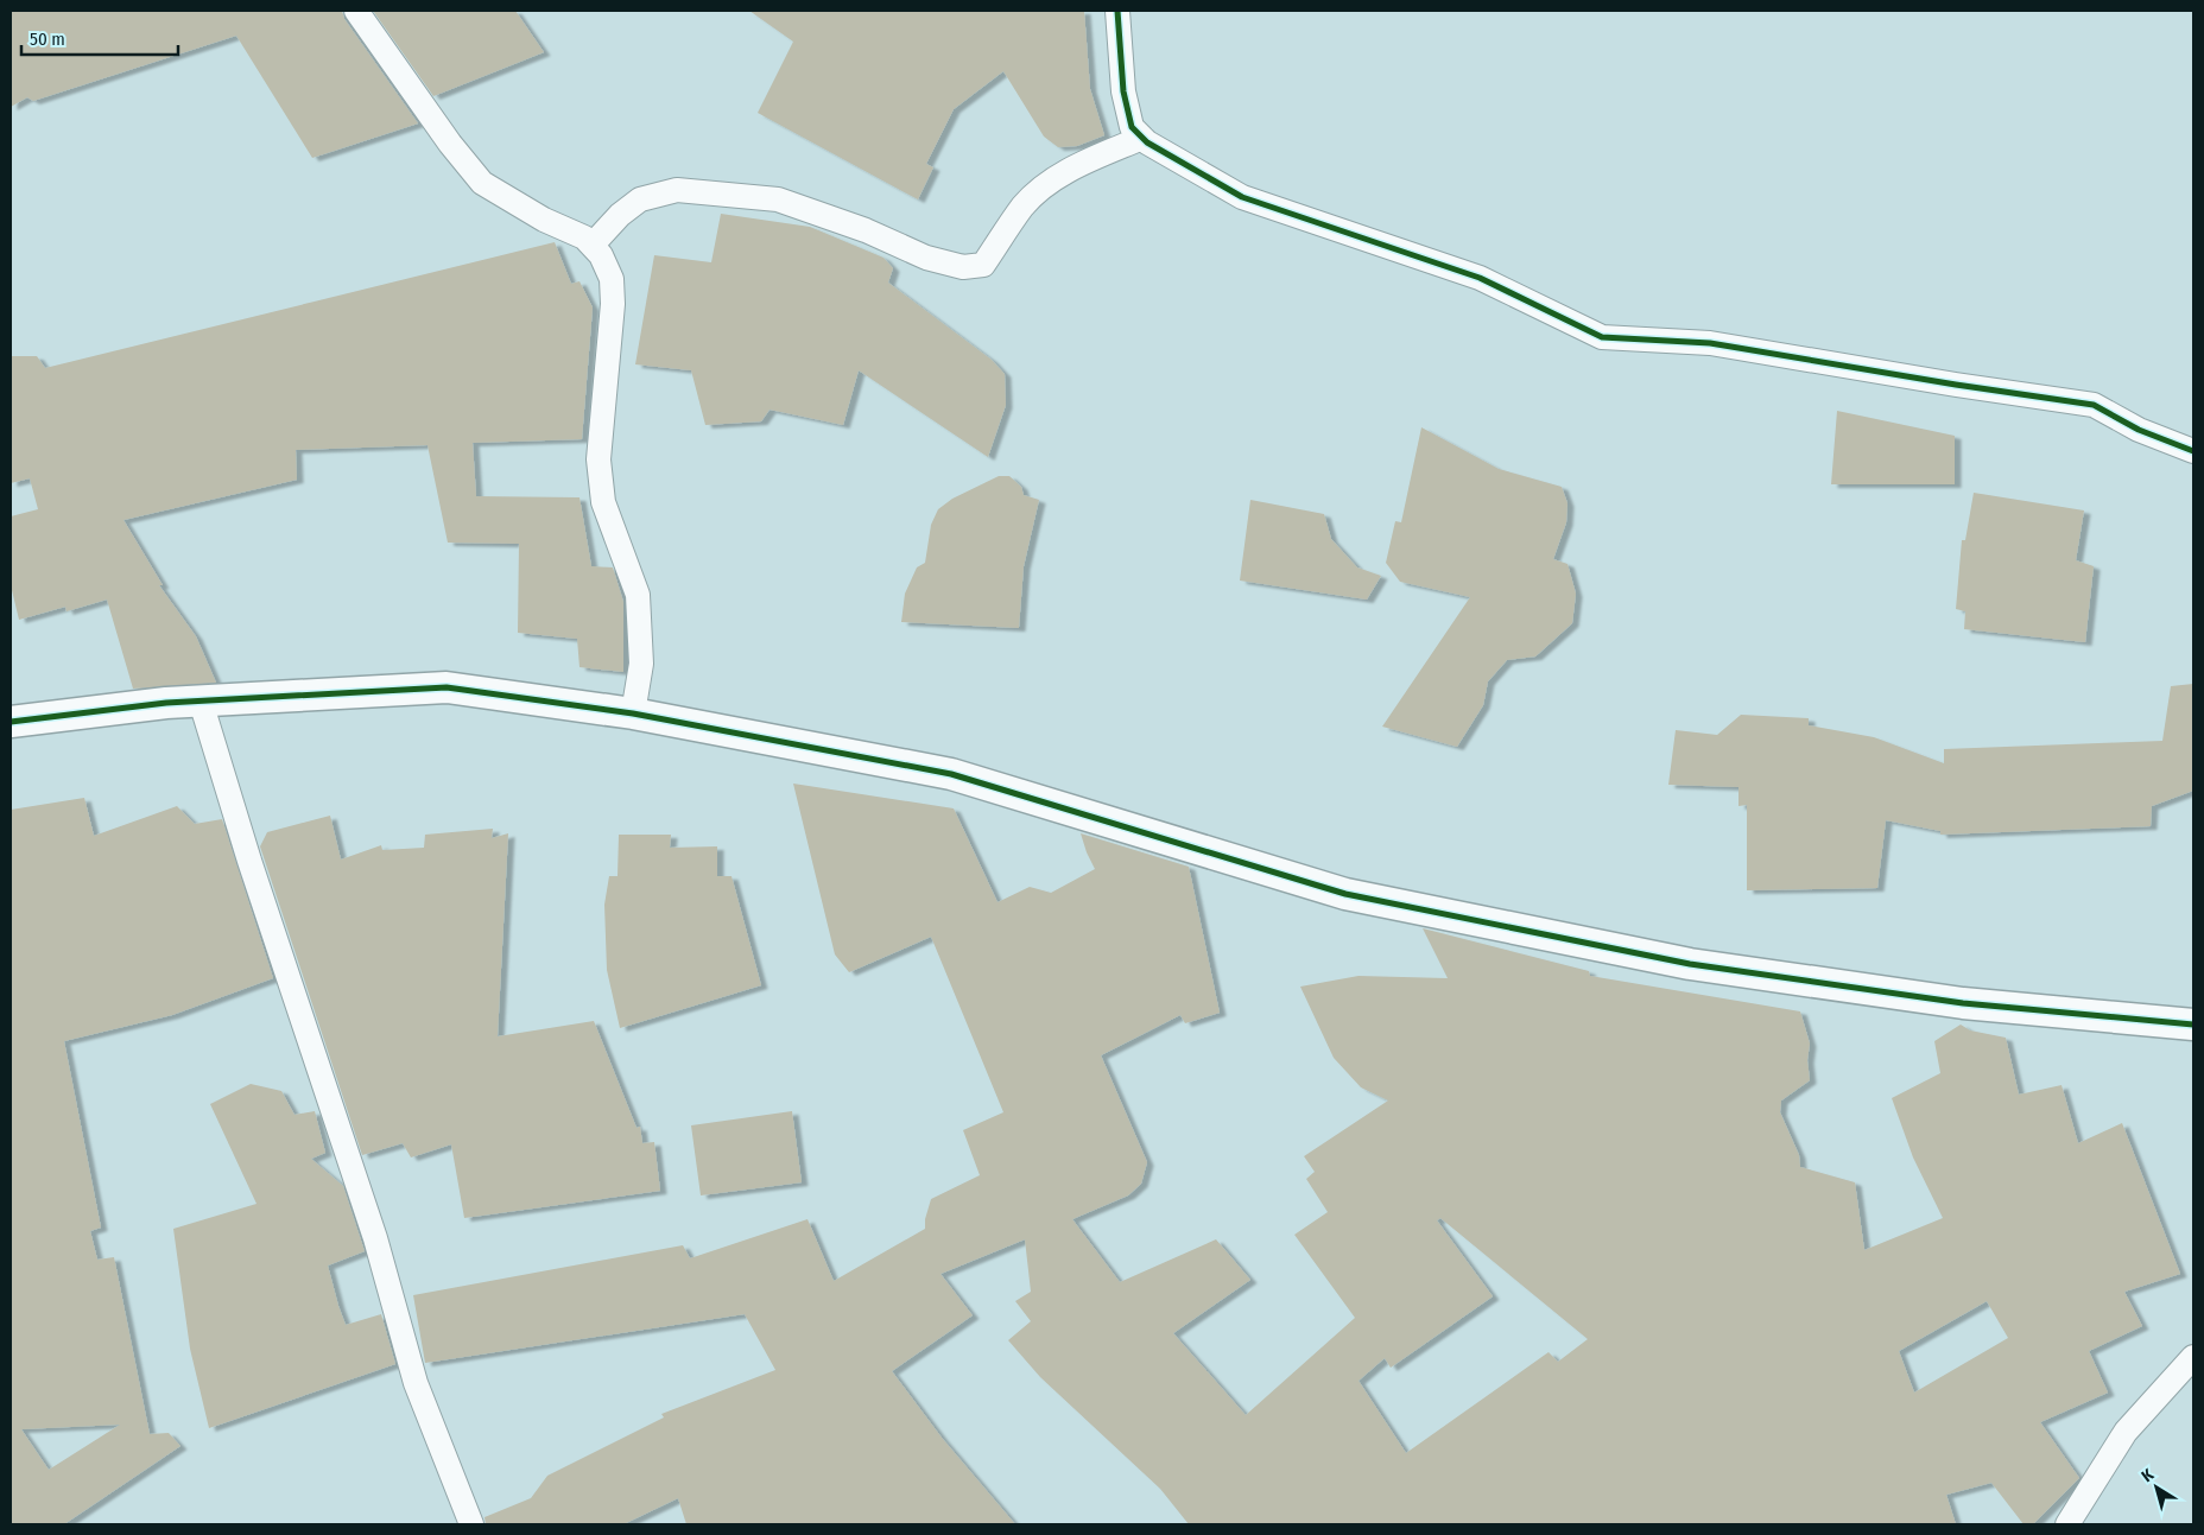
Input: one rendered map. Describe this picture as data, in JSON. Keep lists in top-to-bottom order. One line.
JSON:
{"scale_bar":"50 m","north":"top left"}
